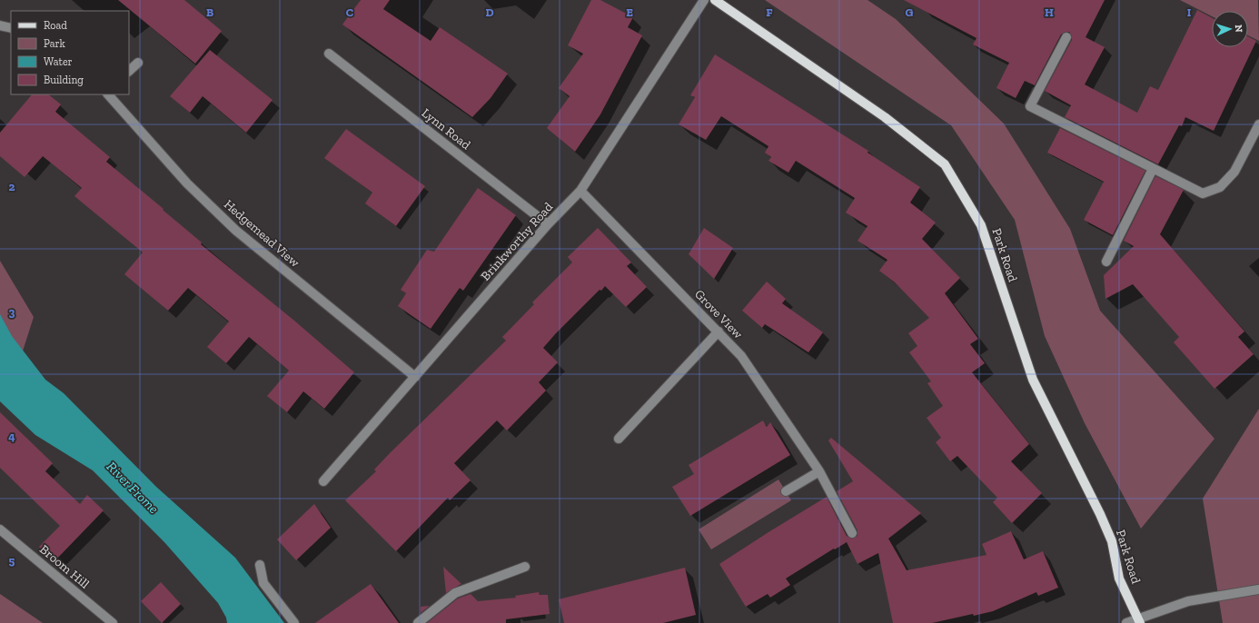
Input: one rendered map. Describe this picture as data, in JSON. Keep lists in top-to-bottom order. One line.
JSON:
{"streets":{"main road":["Park Road"],"street":["Lynn Road","Hedgemead View","Brinkworthy Road","Grove View","Broom Hill"]},"crossings":[["Lynn Road","Brinkworthy Road"],["Hedgemead View","Brinkworthy Road"],["Brinkworthy Road","Grove View"]],"water":["River Frome"],"legend":["Road","Park","Water","Building"],"north":"right","grid":{"columns":["B","C","D","E","F","G","H","I"],"rows":["2","3","4","5"]}}
